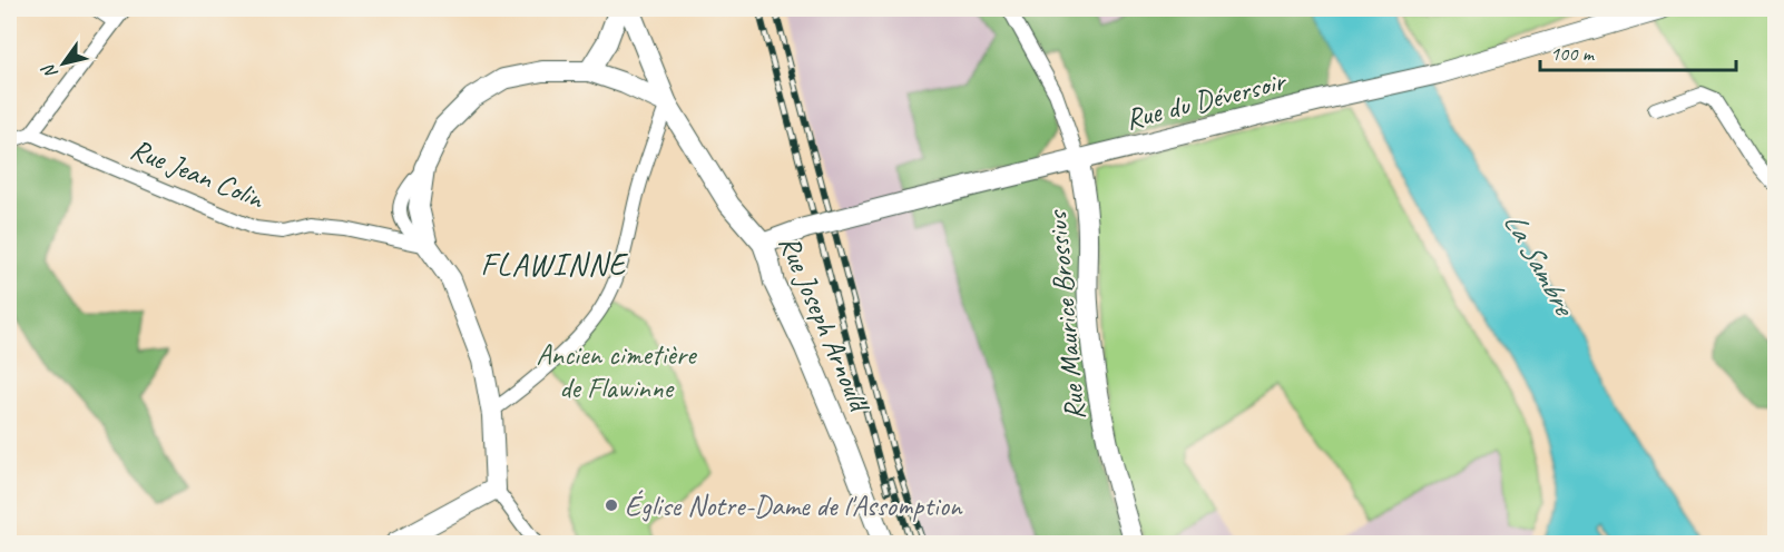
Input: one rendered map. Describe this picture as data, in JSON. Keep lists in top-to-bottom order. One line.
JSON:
{"streets":{"street":["Rue du Déversoir","Rue Jean Colin","Rue Maurice Brossius","Rue Joseph Arnould"]},"crossings":[["Rue du Déversoir","Rue Maurice Brossius"],["Rue du Déversoir","Rue Joseph Arnould"]],"districts":["FLAWINNE"],"water":["La Sambre"],"parks":["Ancien cimetière de Flawinne"],"places":["Église Notre-Dame de l'Assomption"],"scale_bar":"100 m","north":"bottom left"}
